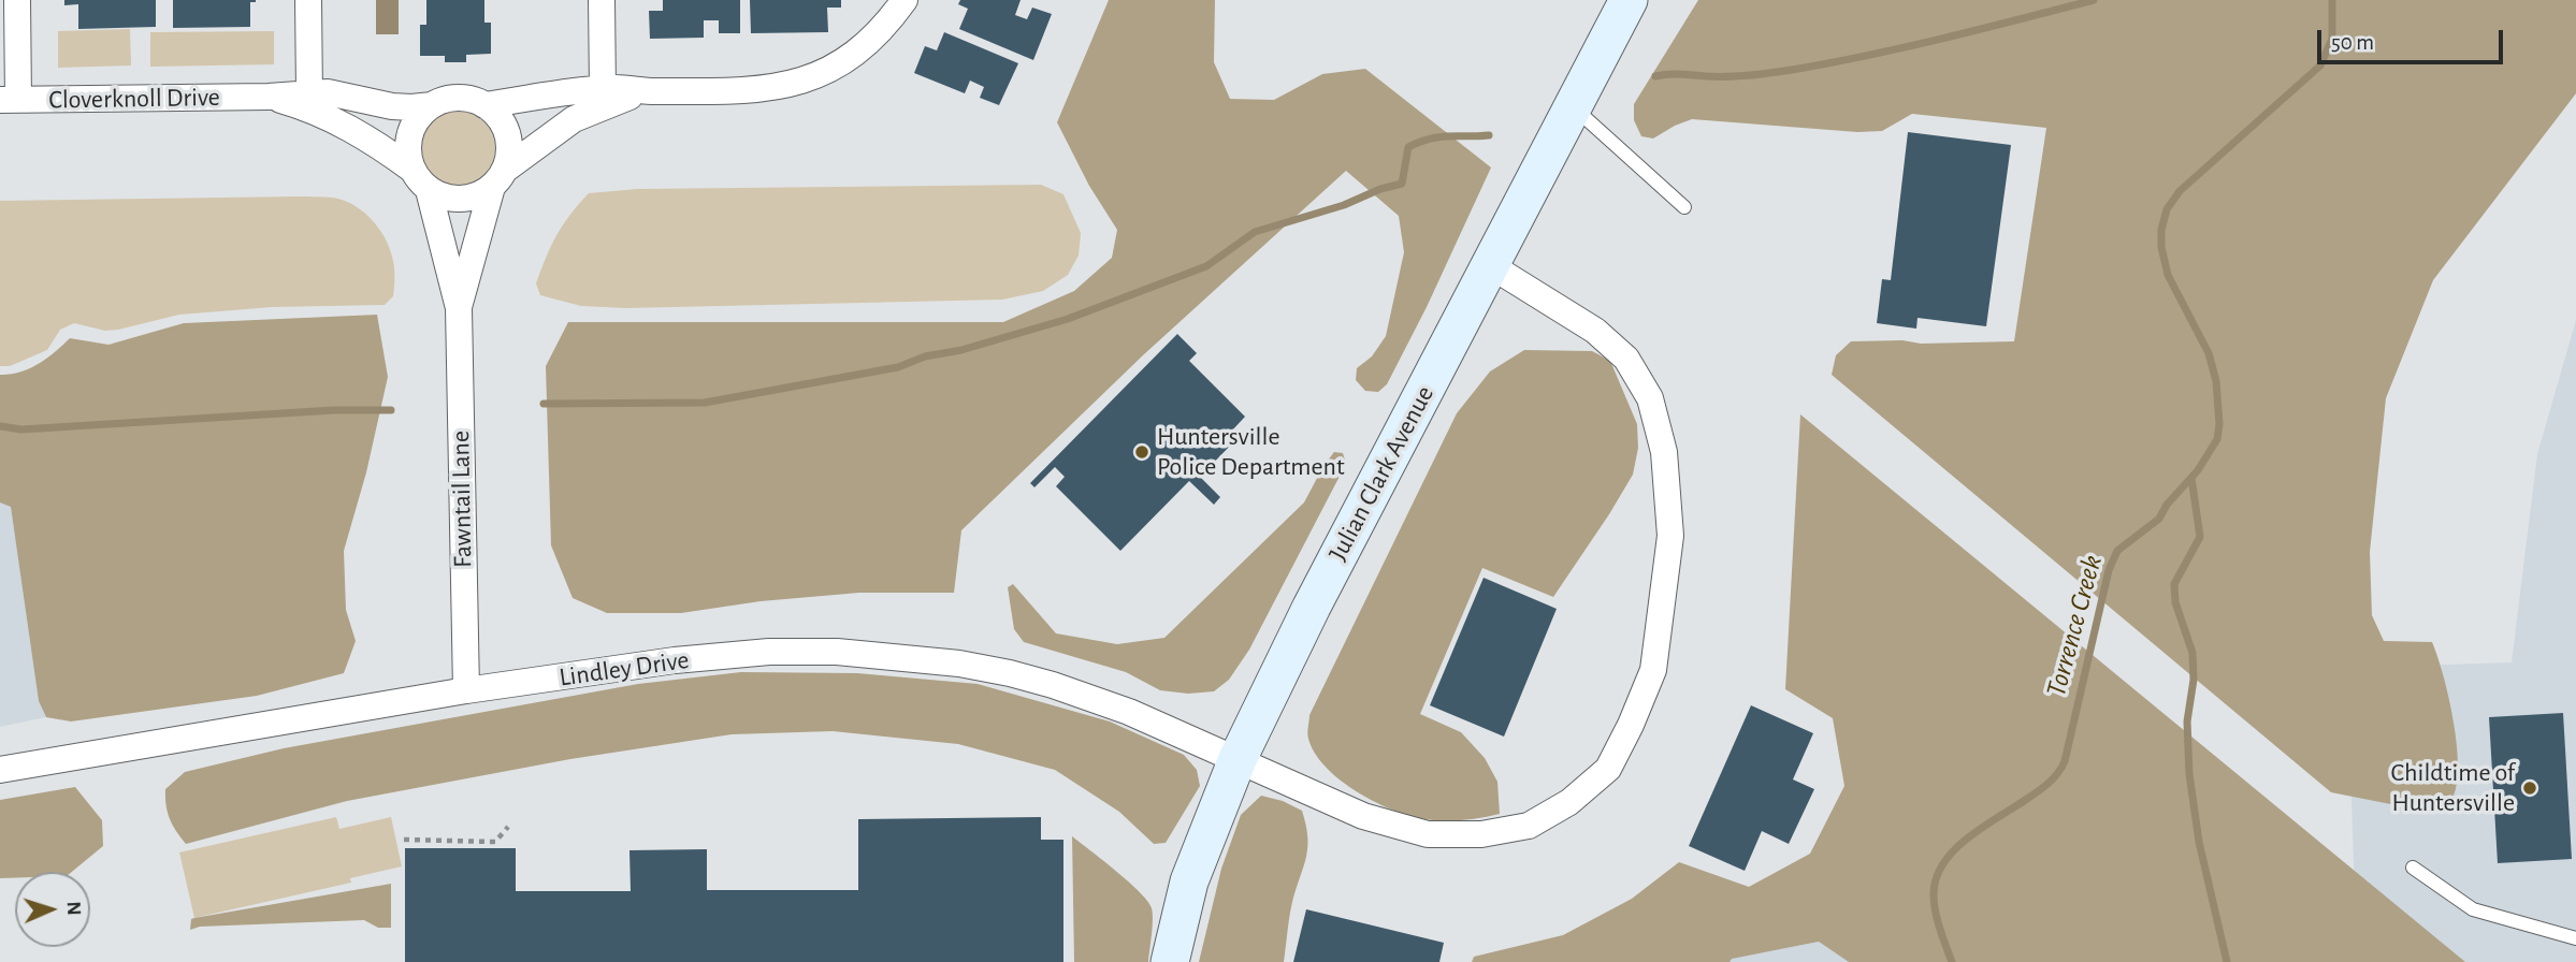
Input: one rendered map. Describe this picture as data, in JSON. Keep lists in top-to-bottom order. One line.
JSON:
{"streets":{"street":["Cloverknoll Drive","Julian Clark Avenue","Fawntail Lane","Lindley Drive"]},"crossings":[["Cloverknoll Drive","Fawntail Lane"],["Julian Clark Avenue","Lindley Drive"],["Fawntail Lane","Lindley Drive"]],"water":["Torrence Creek"],"places":["Huntersville Police Department","Childtime of Huntersville"],"scale_bar":"50 m","north":"right"}
